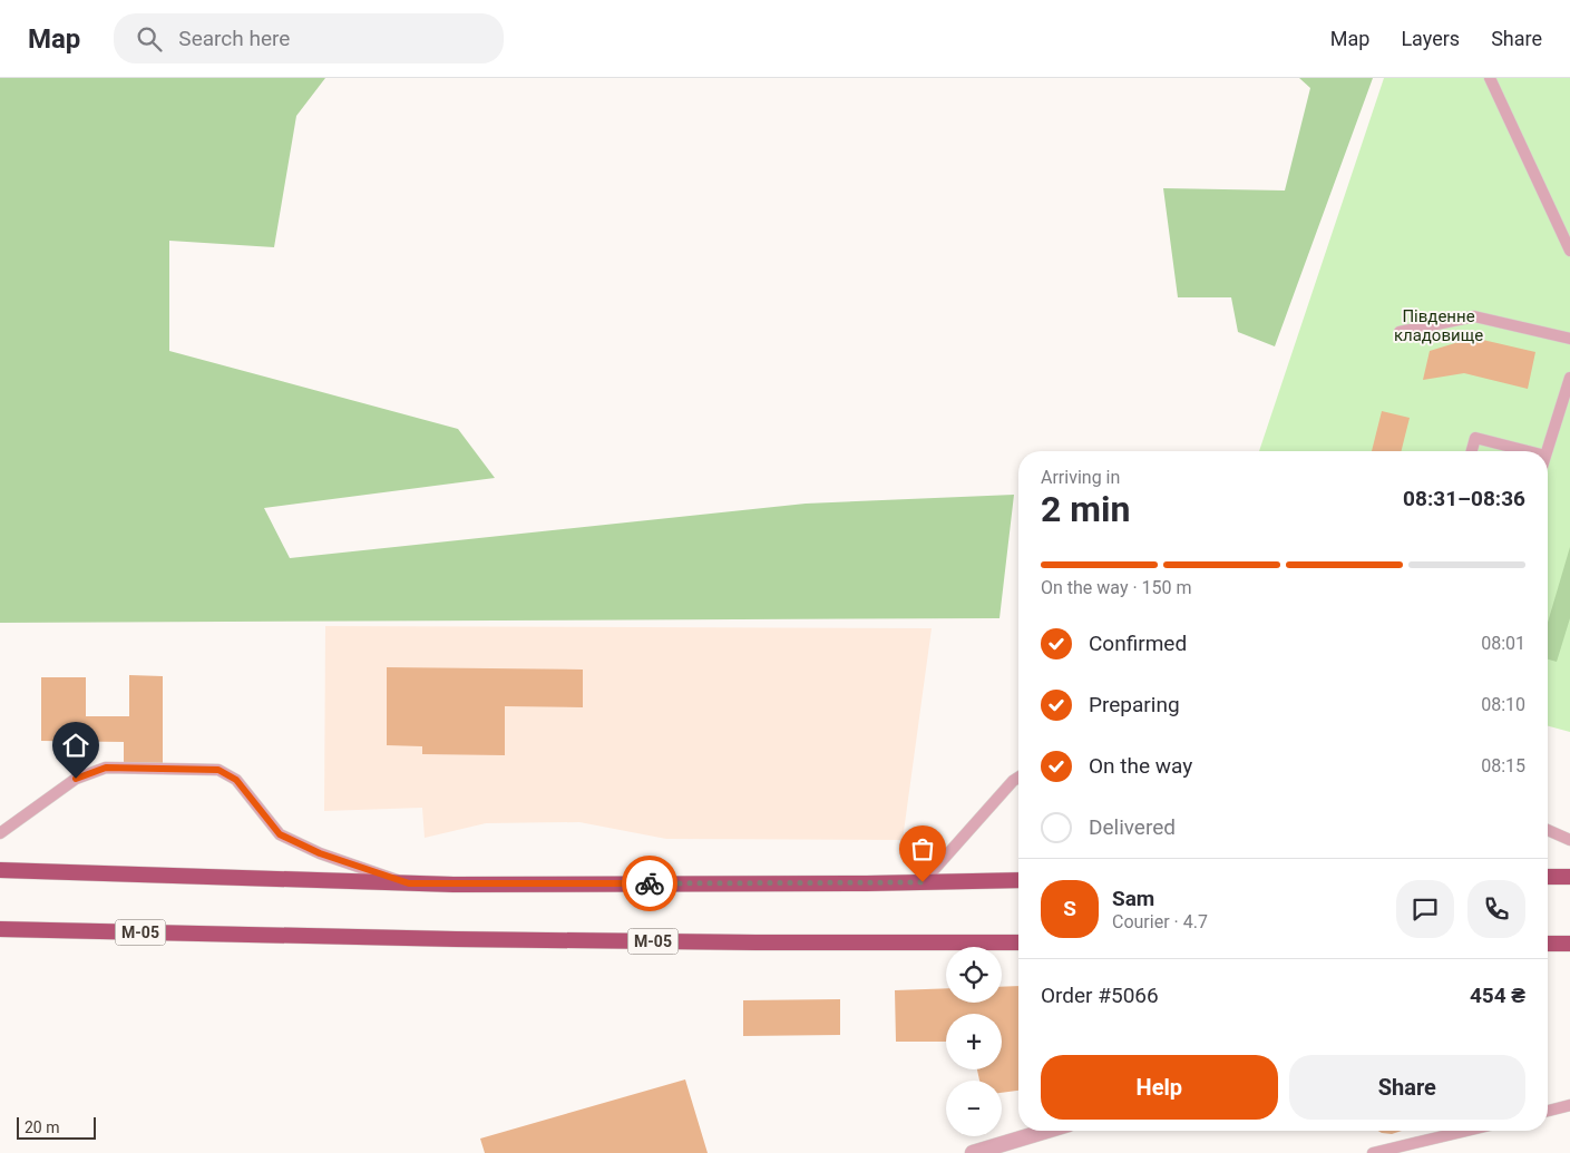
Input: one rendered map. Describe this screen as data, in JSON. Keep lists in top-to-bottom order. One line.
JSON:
{"streets":{"highway":["М-05"]},"parks":["Південне кладовище"],"scale_bar":"20 m","page":{"header":"Map","search":"Search here","nav":["Map","Layers","Share"],"heading":["2 min","Arriving in","08:31–08:36"],"panel":["Sam","Courier · 4.7","Order #5066","454 ₴"],"bar":"On the way · 150 m","list":[["Confirmed","08:01"],["Preparing","08:10"],["On the way","08:15"],"Delivered"],"round":"S","map_buttons":["+","−"],"buttons":["Help","Share"],"scale":"20 m"}}
